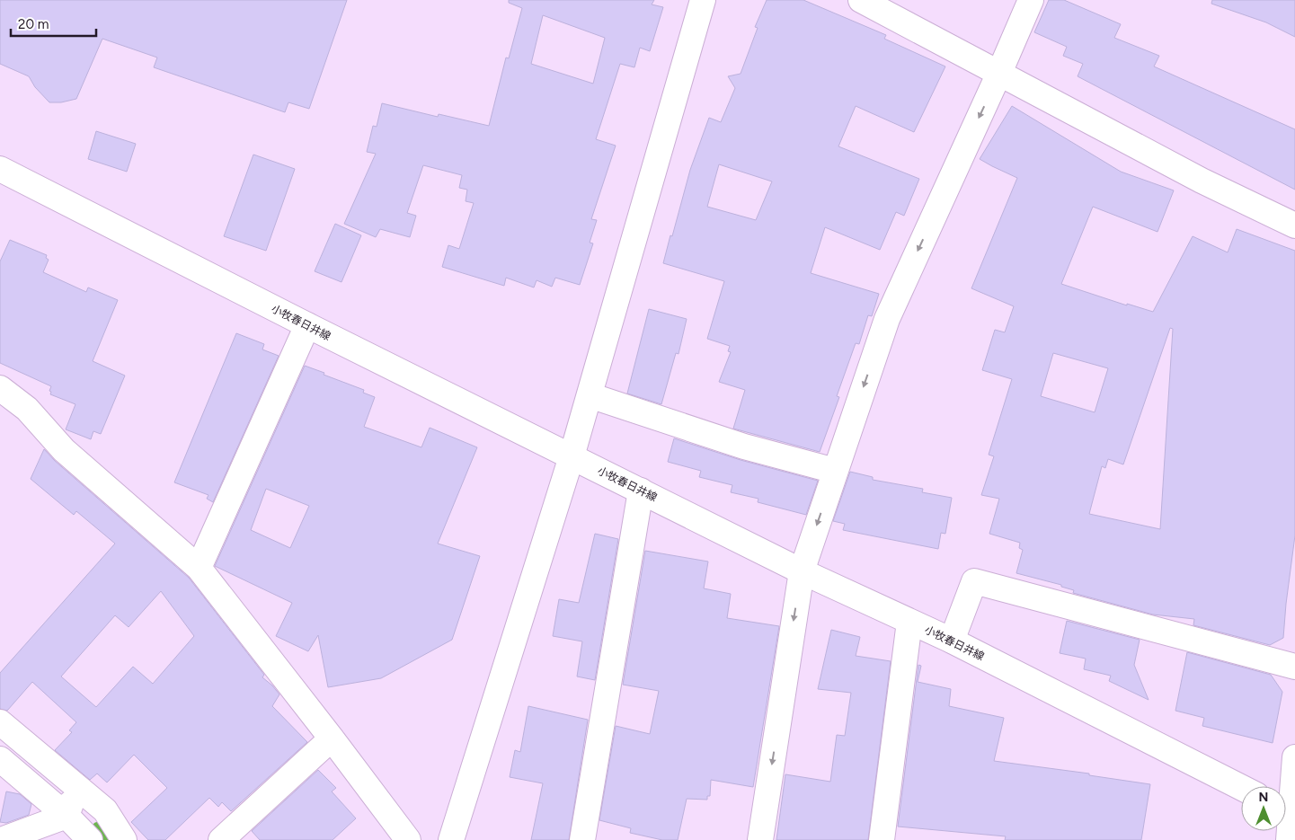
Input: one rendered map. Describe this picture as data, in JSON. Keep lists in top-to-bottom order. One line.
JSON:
{"streets":{"street":["小牧春日井線"]},"scale_bar":"20 m","north":"top"}
